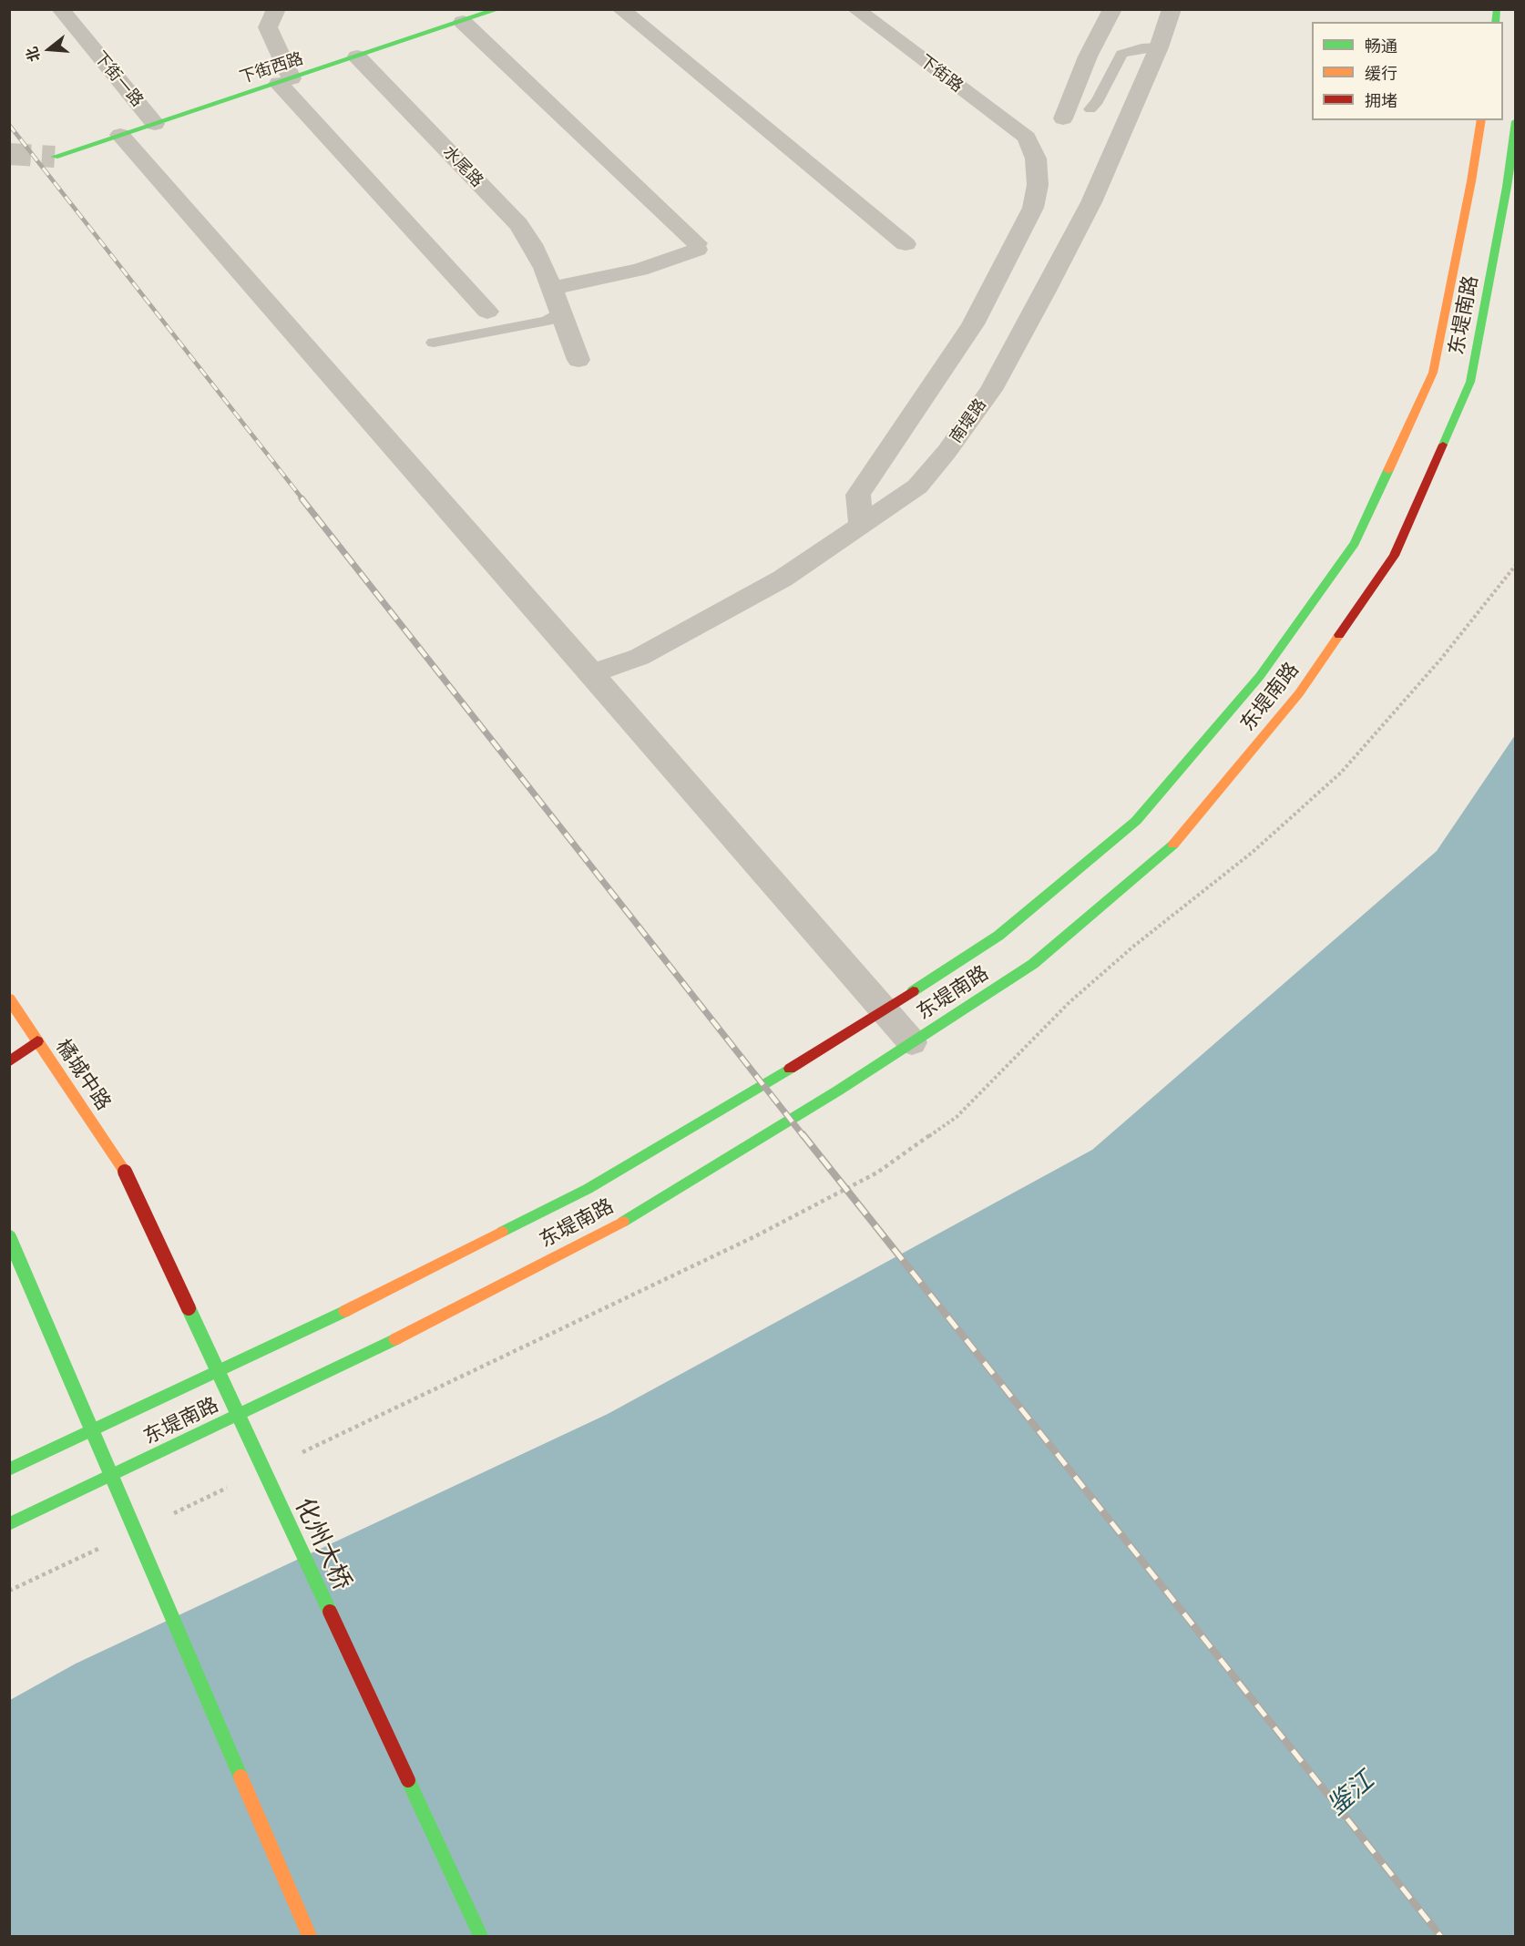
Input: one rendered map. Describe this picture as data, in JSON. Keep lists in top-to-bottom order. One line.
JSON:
{"streets":{"main road":["下街西路","东堤南路","橘城中路","化州大桥"],"street":["下街路","下街一路","水尾路","南堤路"]},"crossings":[["下街西路","下街一路"],["下街西路","水尾路"],["橘城中路","化州大桥"]],"water":["鉴江"],"legend":["畅通","缓行","拥堵"],"north":"left"}
